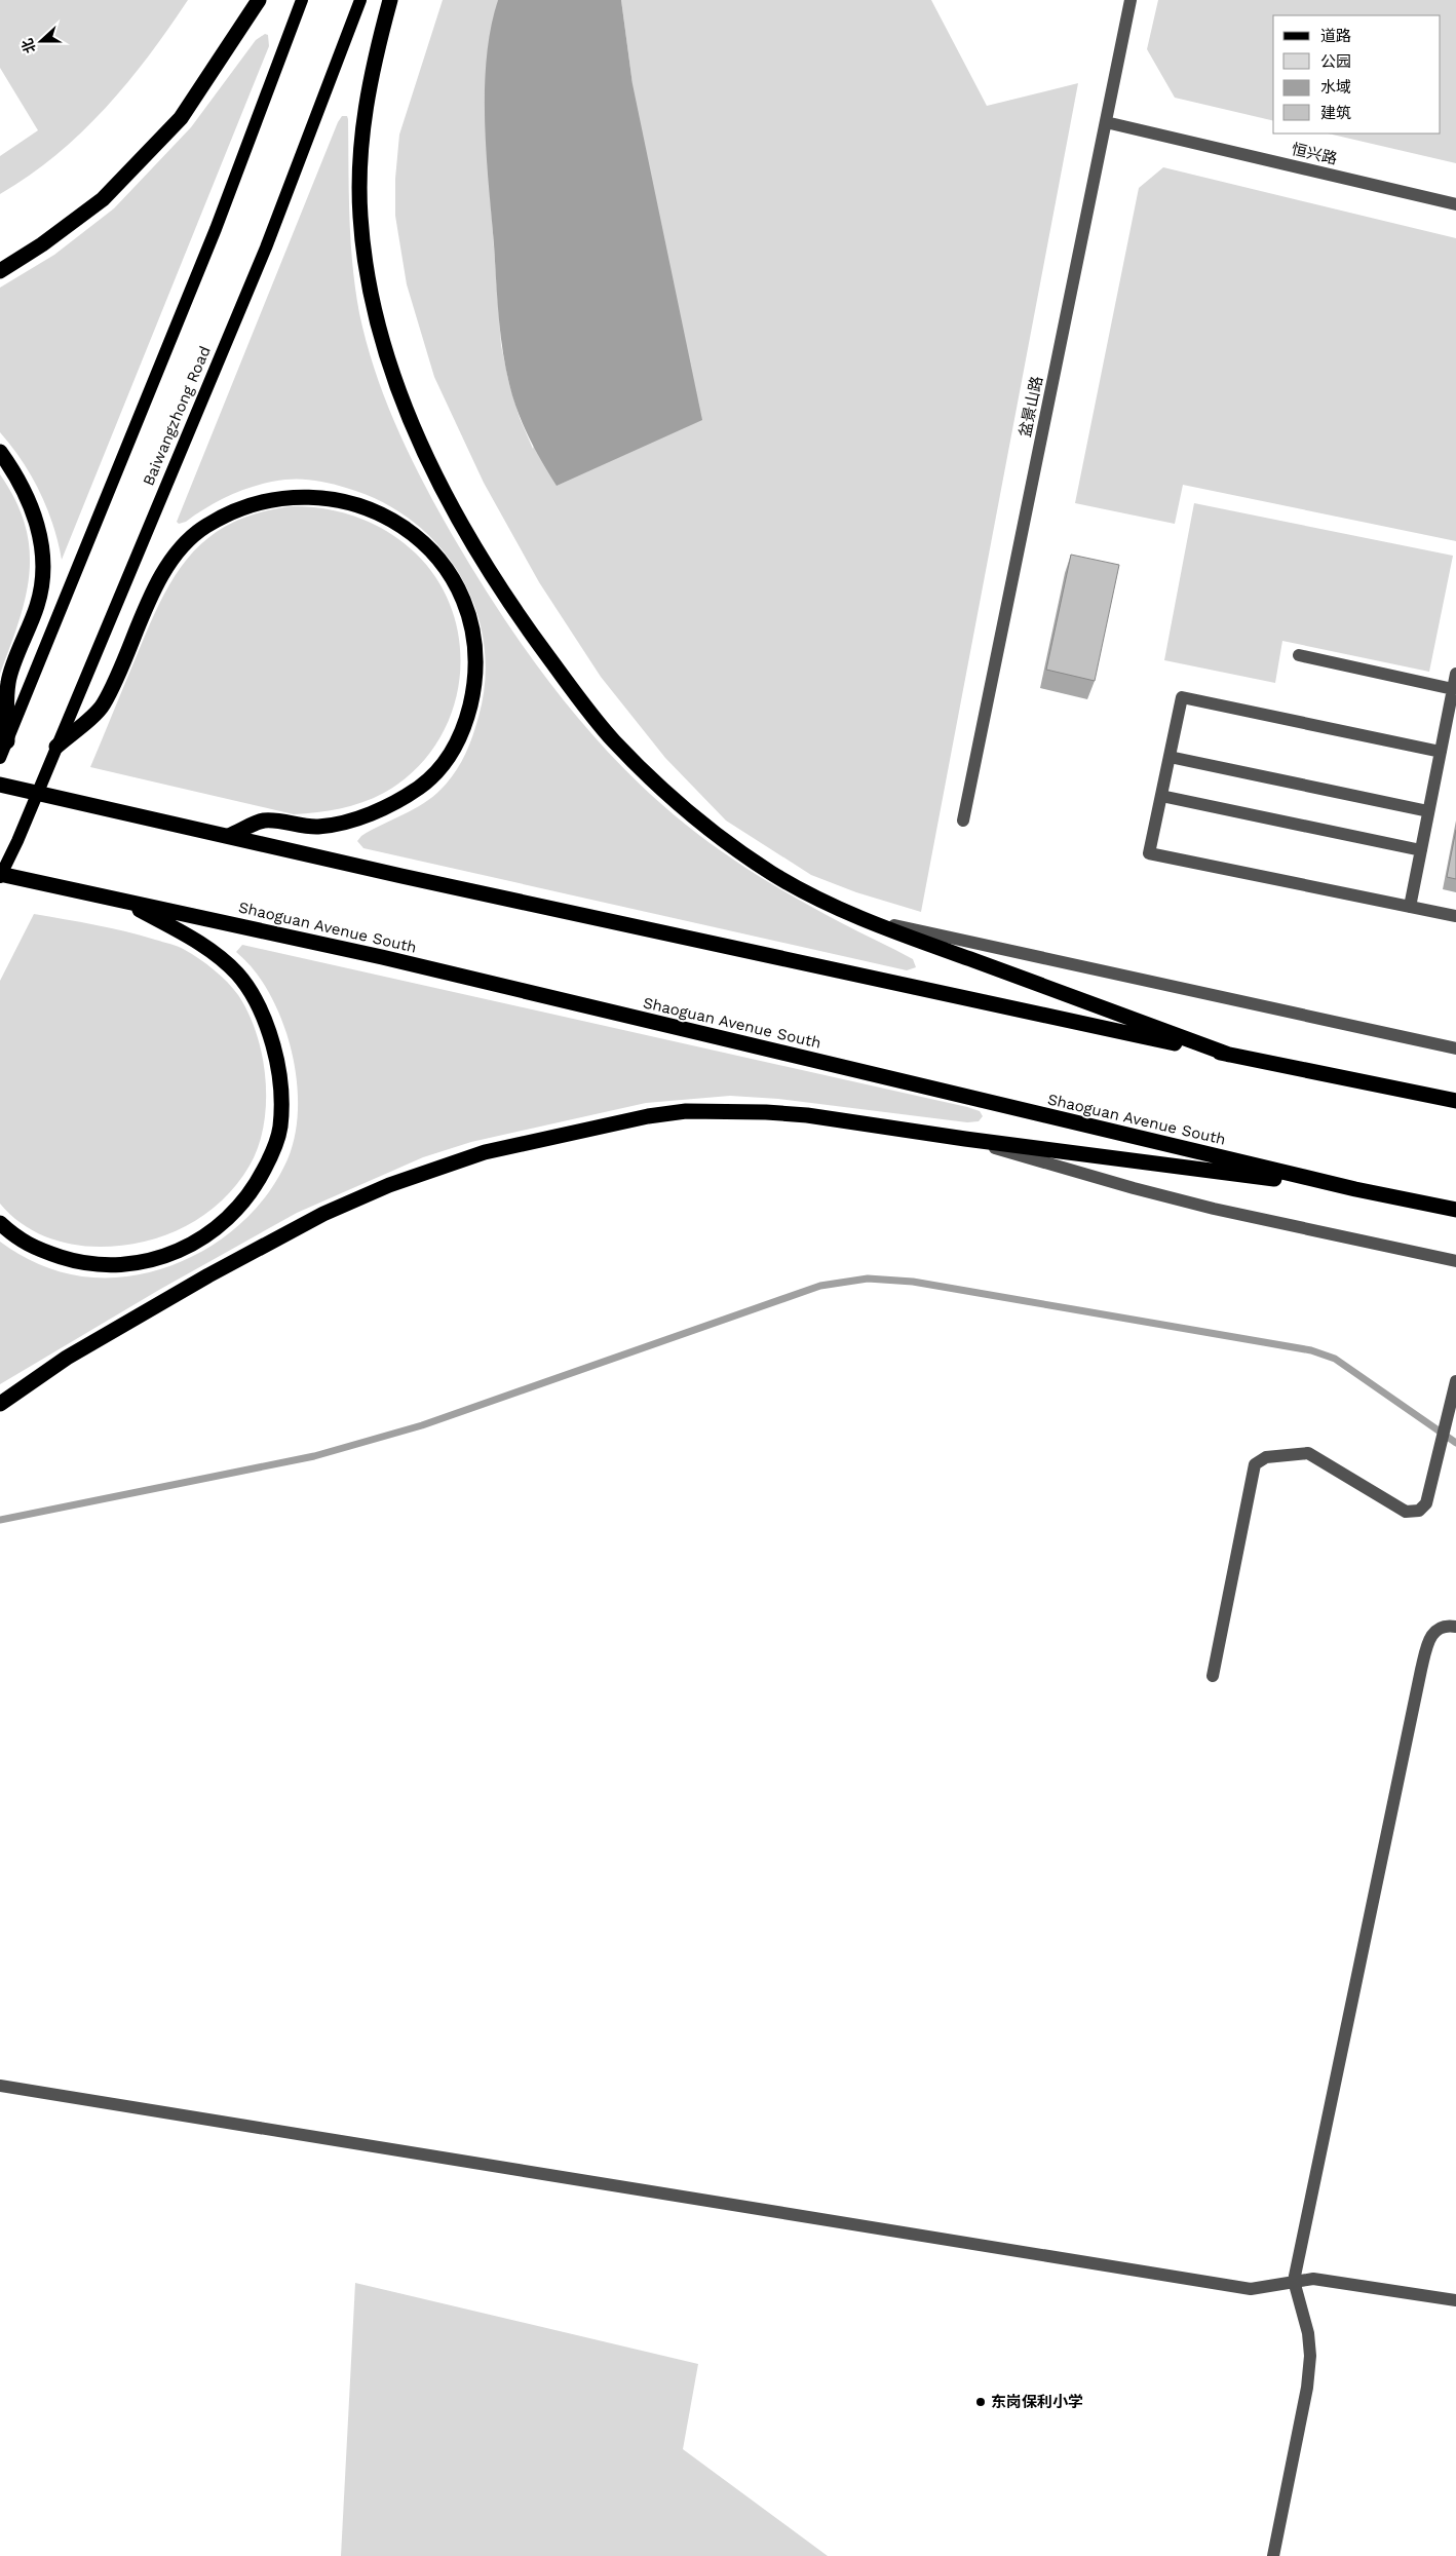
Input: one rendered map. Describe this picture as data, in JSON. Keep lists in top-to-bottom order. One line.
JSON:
{"streets":{"highway":["Shaoguan Avenue South"],"main road":["Baiwangzhong Road"],"street":["恒兴路","盆景山路"]},"crossings":[["恒兴路","盆景山路"],["Baiwangzhong Road","Shaoguan Avenue South"]],"places":["东岗保利小学"],"legend":["道路","公园","水域","建筑"],"north":"left"}
